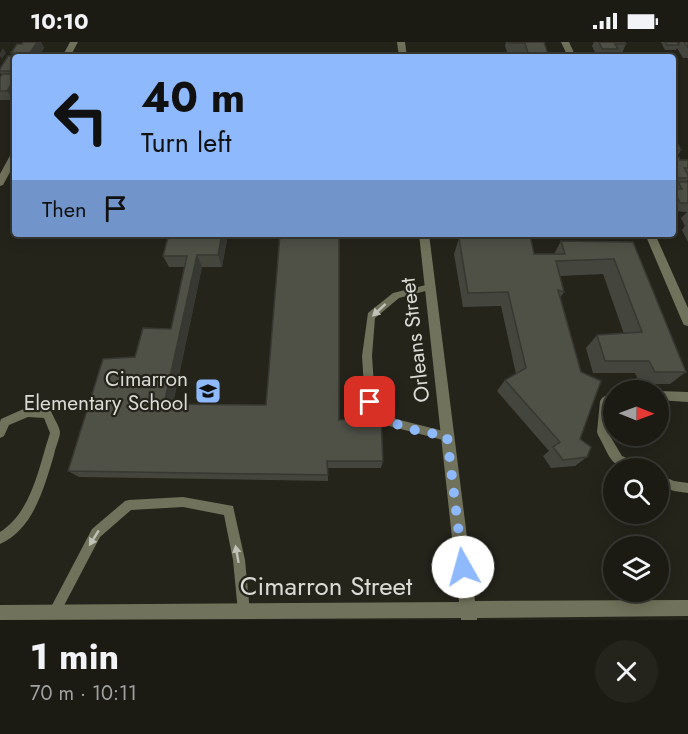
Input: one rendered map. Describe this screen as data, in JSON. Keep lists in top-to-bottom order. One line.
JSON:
{"streets":{"street":["Orleans Street","Cimarron Street"]},"crossings":[["Orleans Street","Cimarron Street"]],"places":{"school or university":["Cimarron Elementary School"]},"north":"right","page":{"status":"10:10","turn":["40 m","Turn left"],"then":"Then","heading":["1 min","70 m · 10:11"]}}
